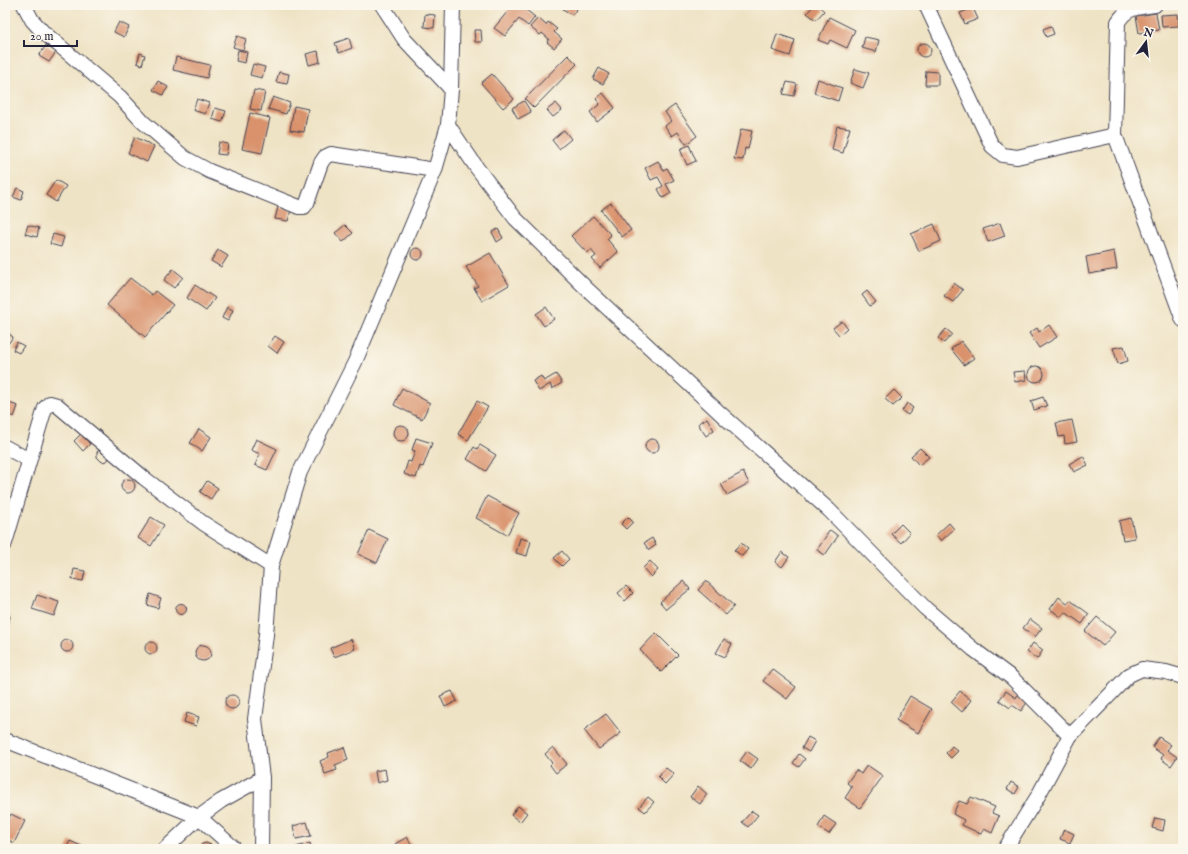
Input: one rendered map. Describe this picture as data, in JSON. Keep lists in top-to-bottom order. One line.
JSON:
{"scale_bar":"20 m","north":"top"}
